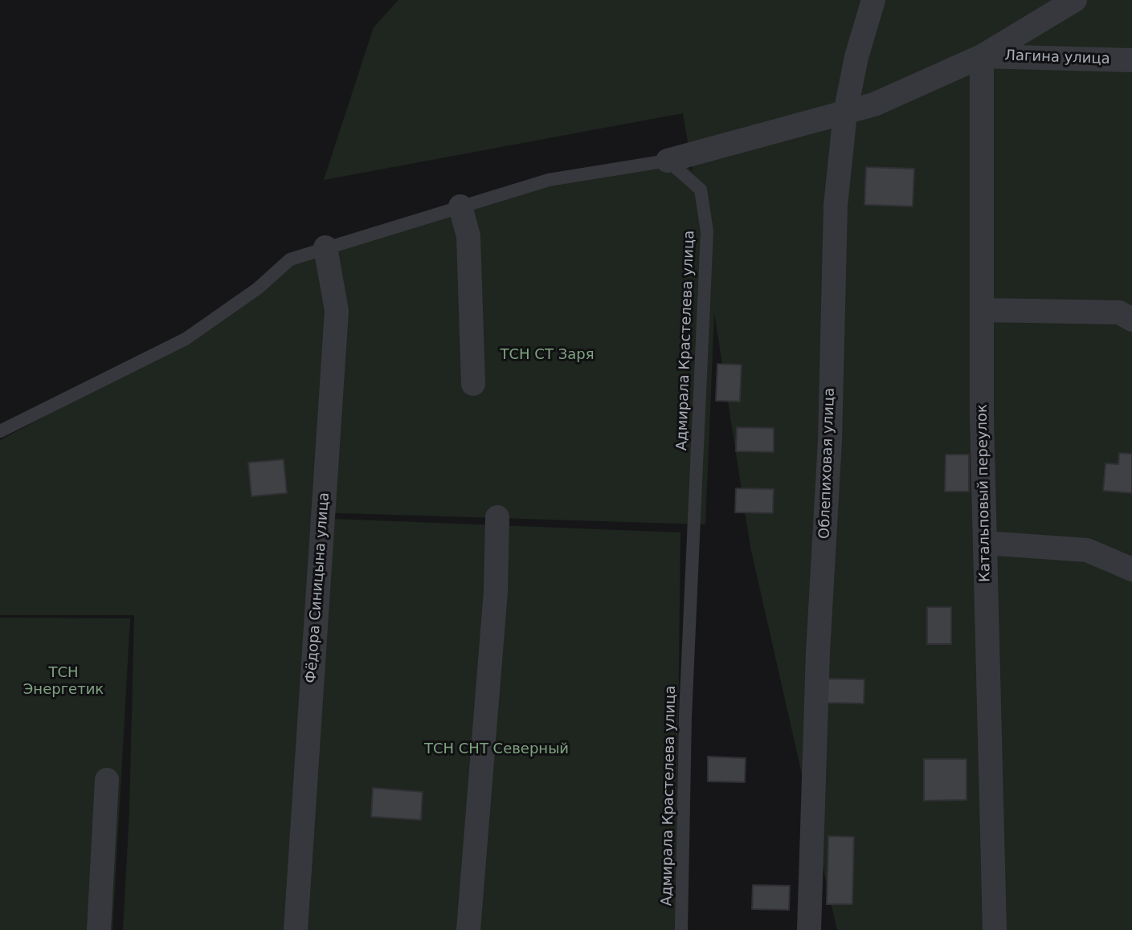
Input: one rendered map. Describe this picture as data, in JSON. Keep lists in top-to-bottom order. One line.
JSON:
{"streets":{"street":["Лагина улица","Облепиховая улица","Катальповый переулок","Фёдора Синицына улица"],"lane":["Адмирала Крастелева улица"]},"crossings":[["Лагина улица","Катальповый переулок"]],"parks":["ТСН СТ Заря","ТСН Энергетик","ТСН СНТ Северный"]}
